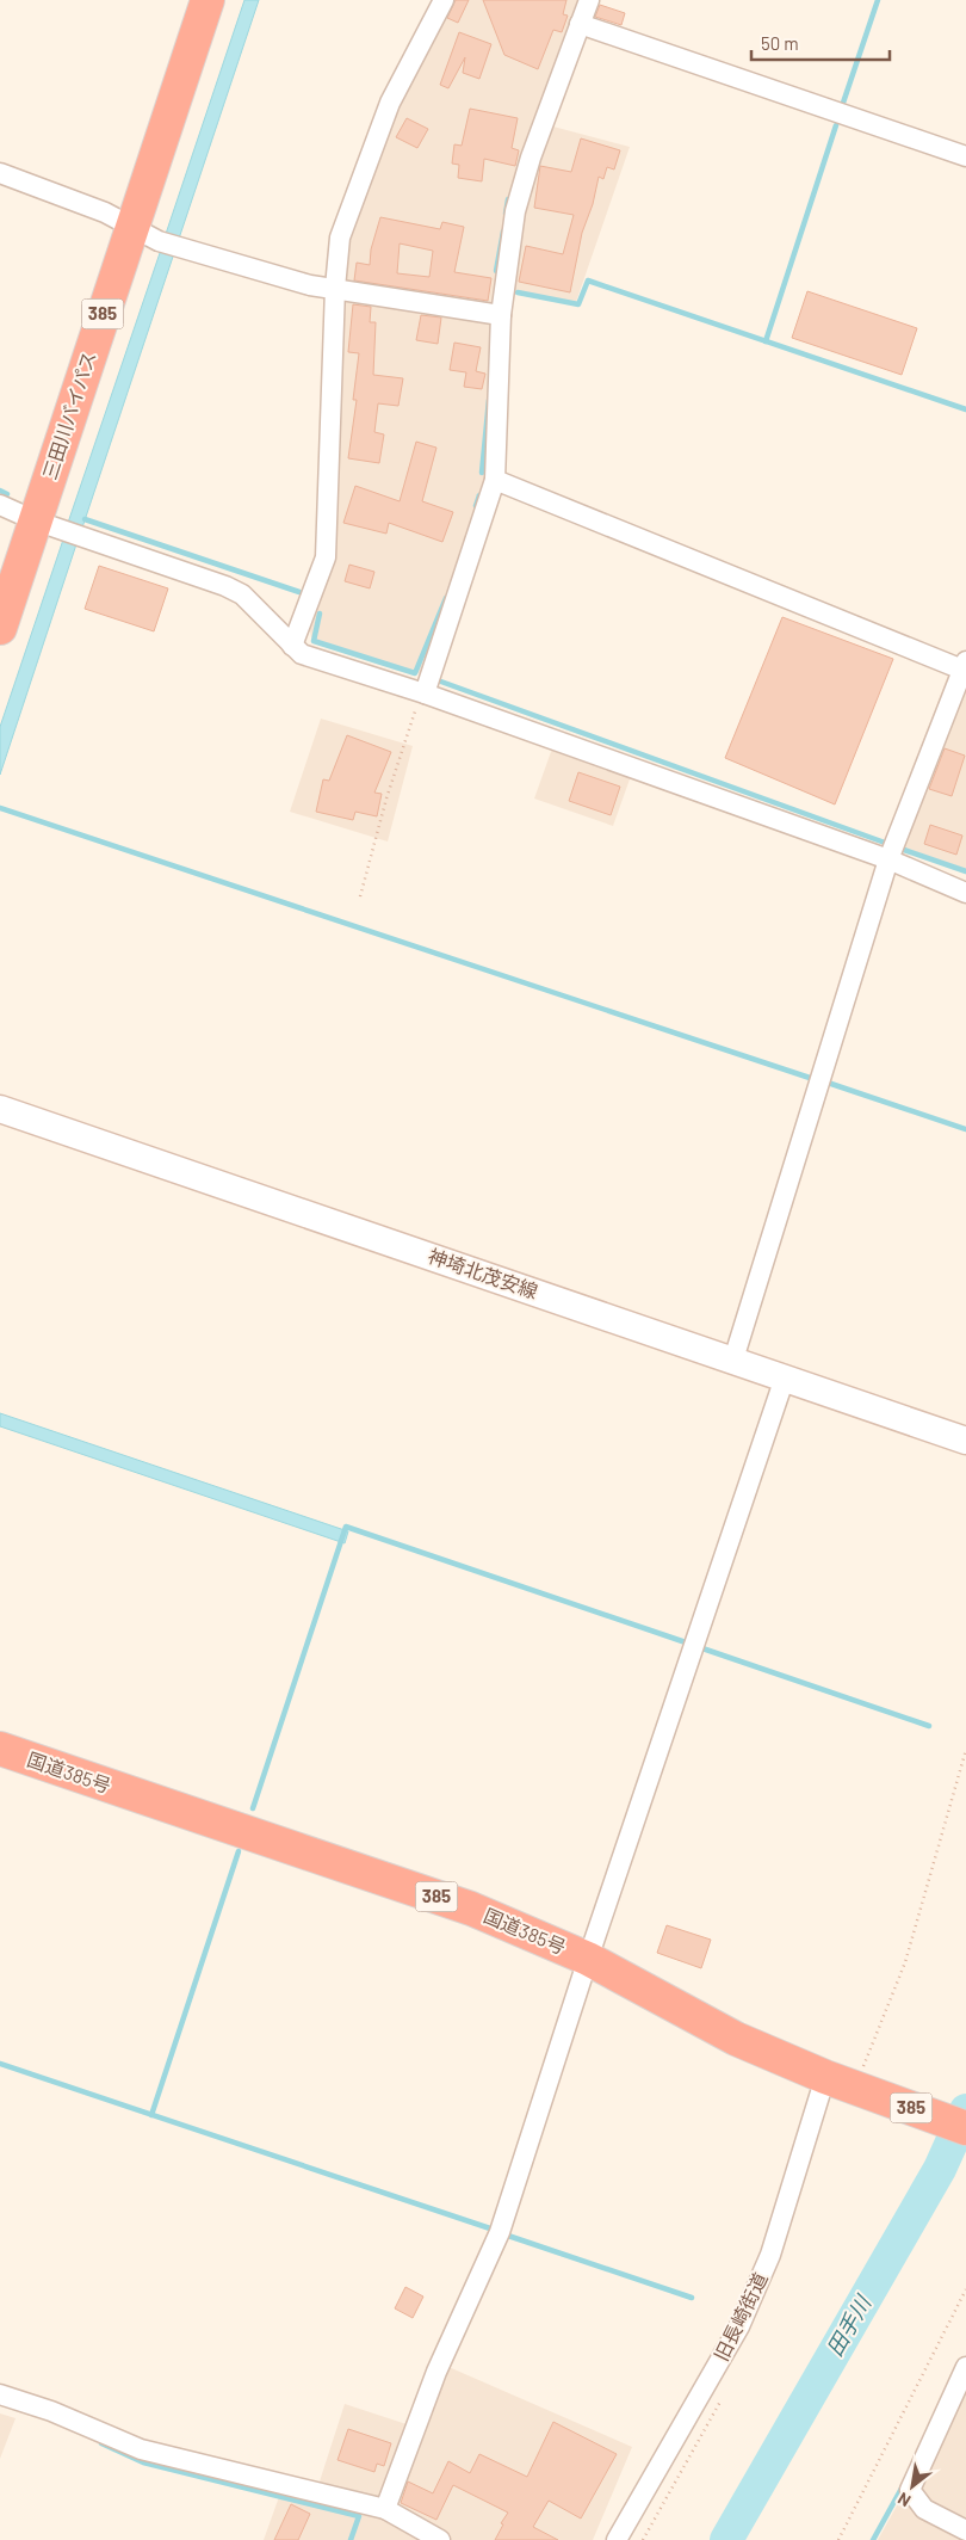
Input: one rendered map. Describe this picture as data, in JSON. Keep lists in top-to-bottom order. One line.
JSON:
{"streets":{"highway":["385","三田川バイパス","国道385号"],"main road":["神埼北茂安線"],"street":["旧長崎街道"]},"crossings":[["国道385号","旧長崎街道"]],"water":["田手川"],"scale_bar":"50 m","north":"bottom left"}
